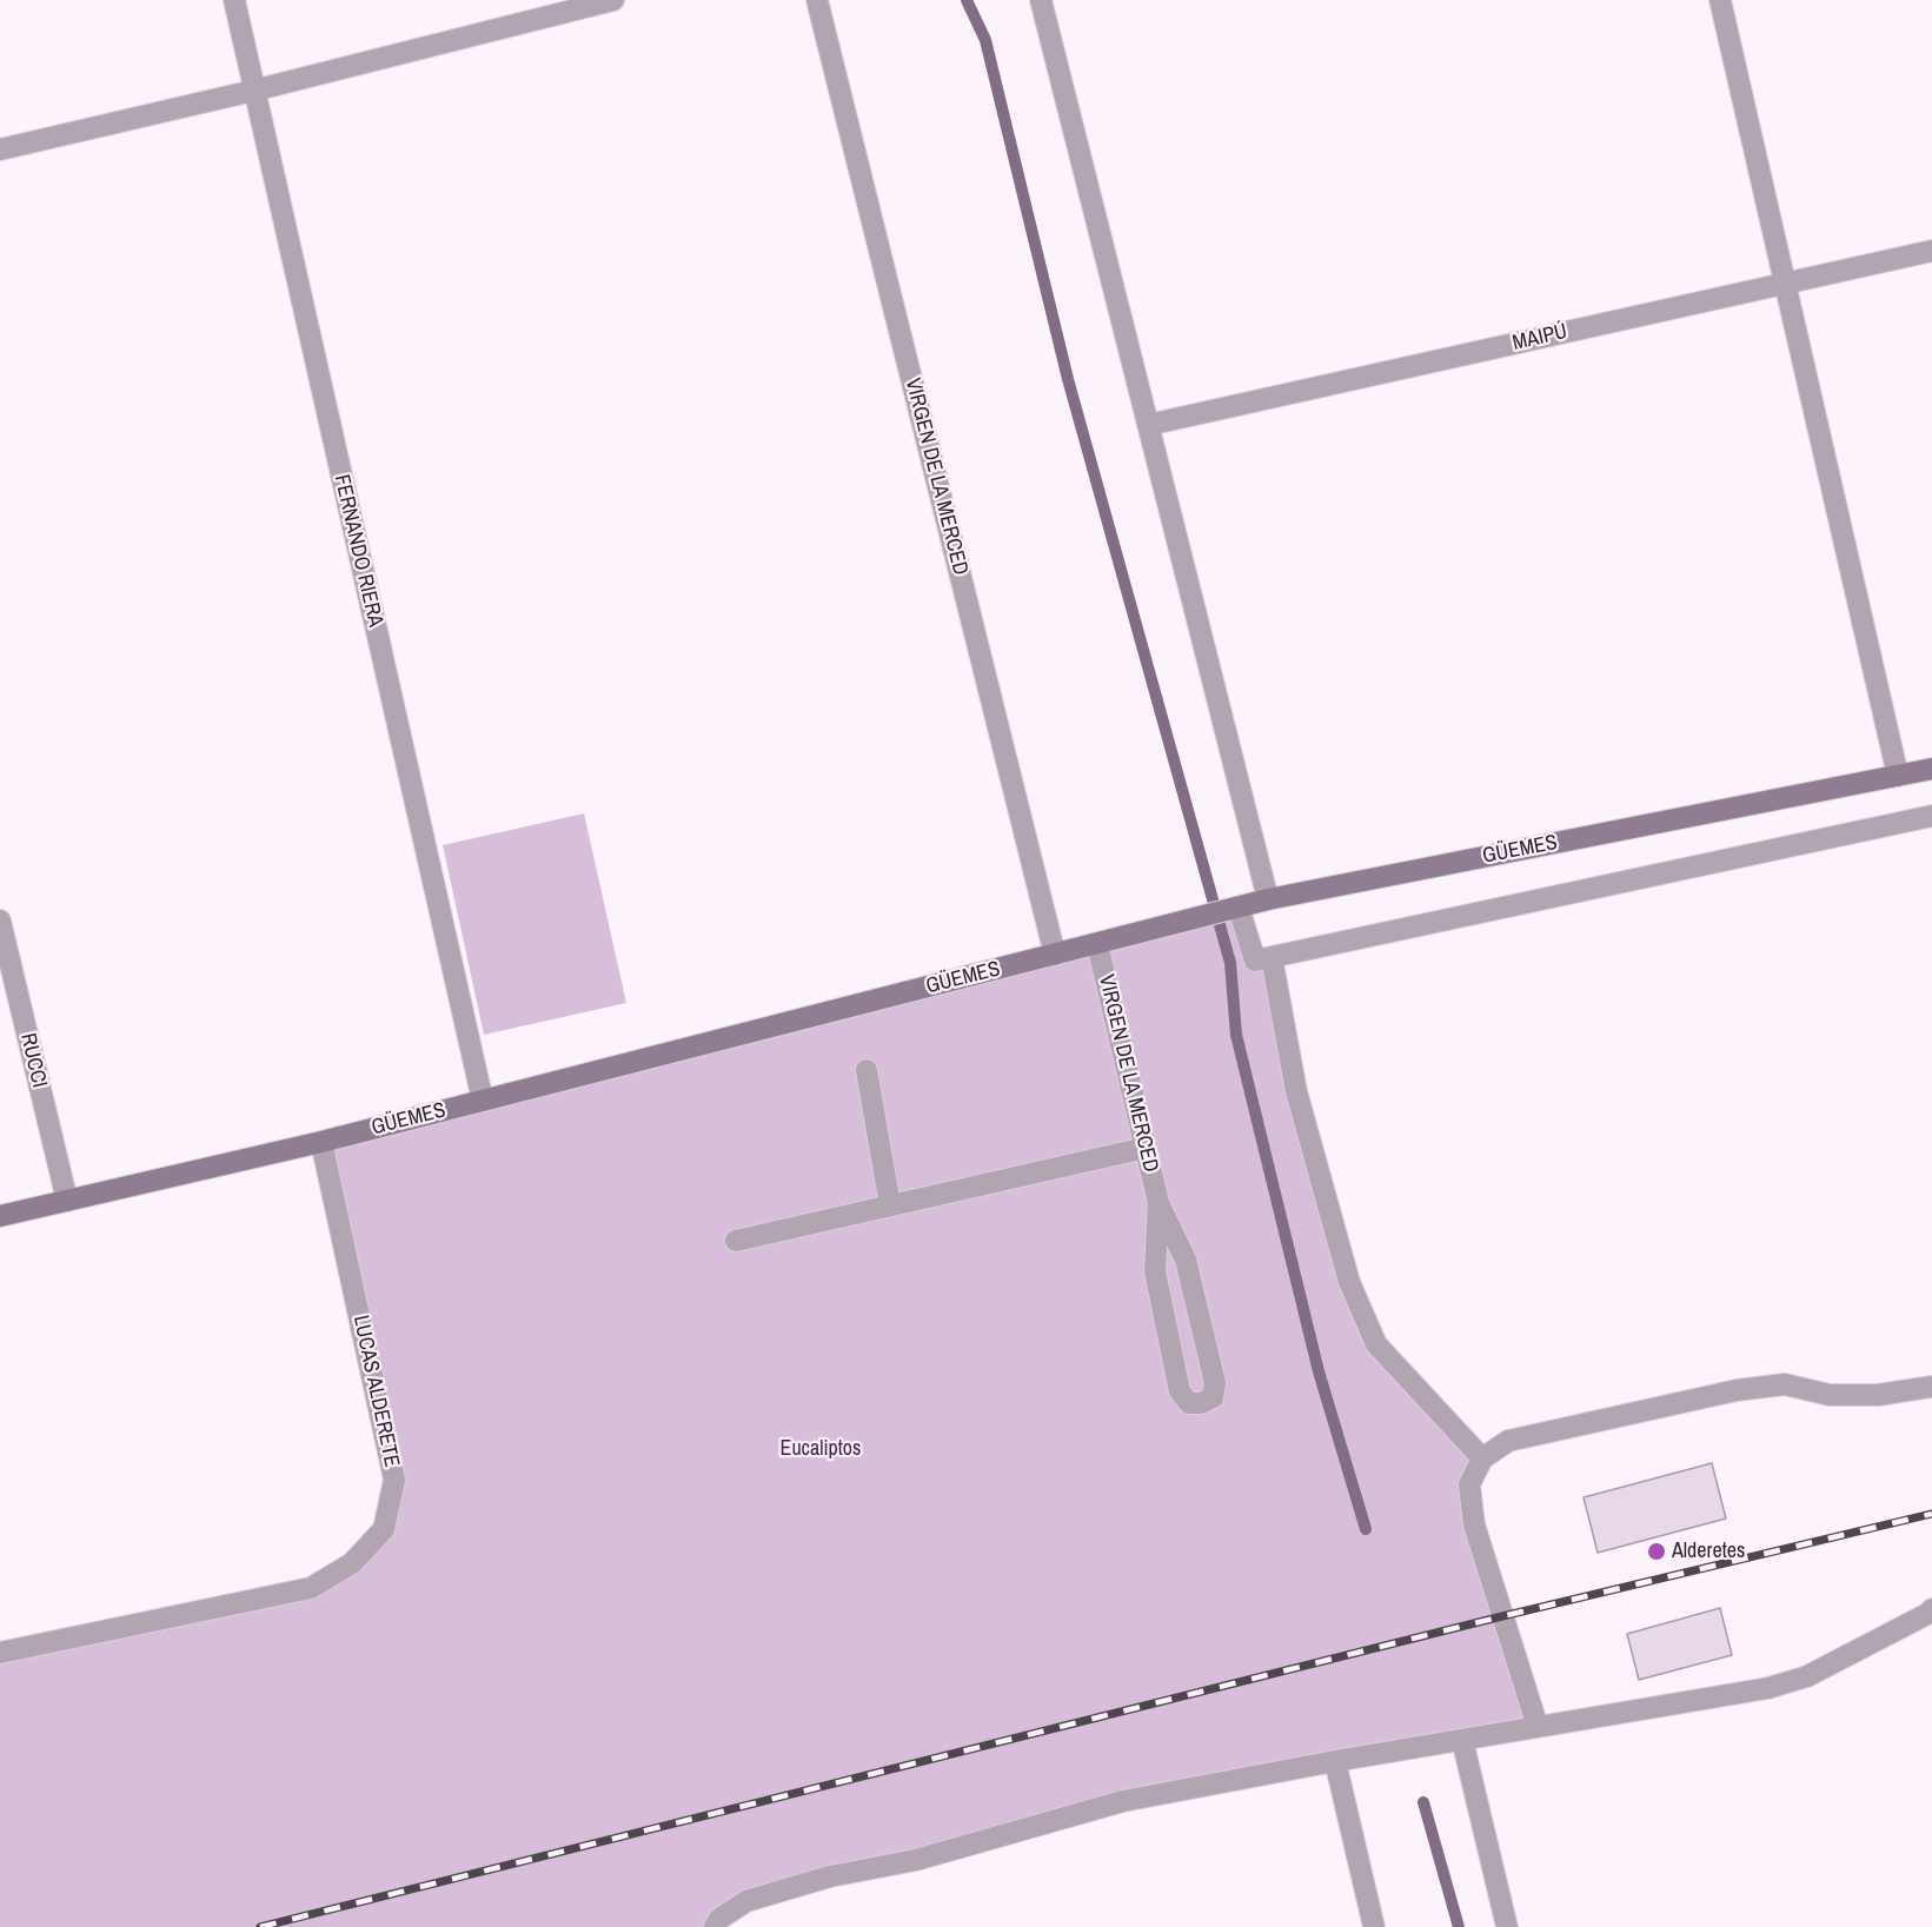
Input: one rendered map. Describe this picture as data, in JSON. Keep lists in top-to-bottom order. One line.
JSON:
{"streets":{"street":["MAIPÚ","VIRGEN DE LA MERCED","FERNANDO RIERA","GÜEMES","RUCCI","LUCAS ALDERETE"]},"crossings":[["VIRGEN DE LA MERCED","GÜEMES"],["FERNANDO RIERA","GÜEMES"],["GÜEMES","RUCCI"],["GÜEMES","LUCAS ALDERETE"]],"parks":["Eucaliptos"],"places":["Alderetes"]}
